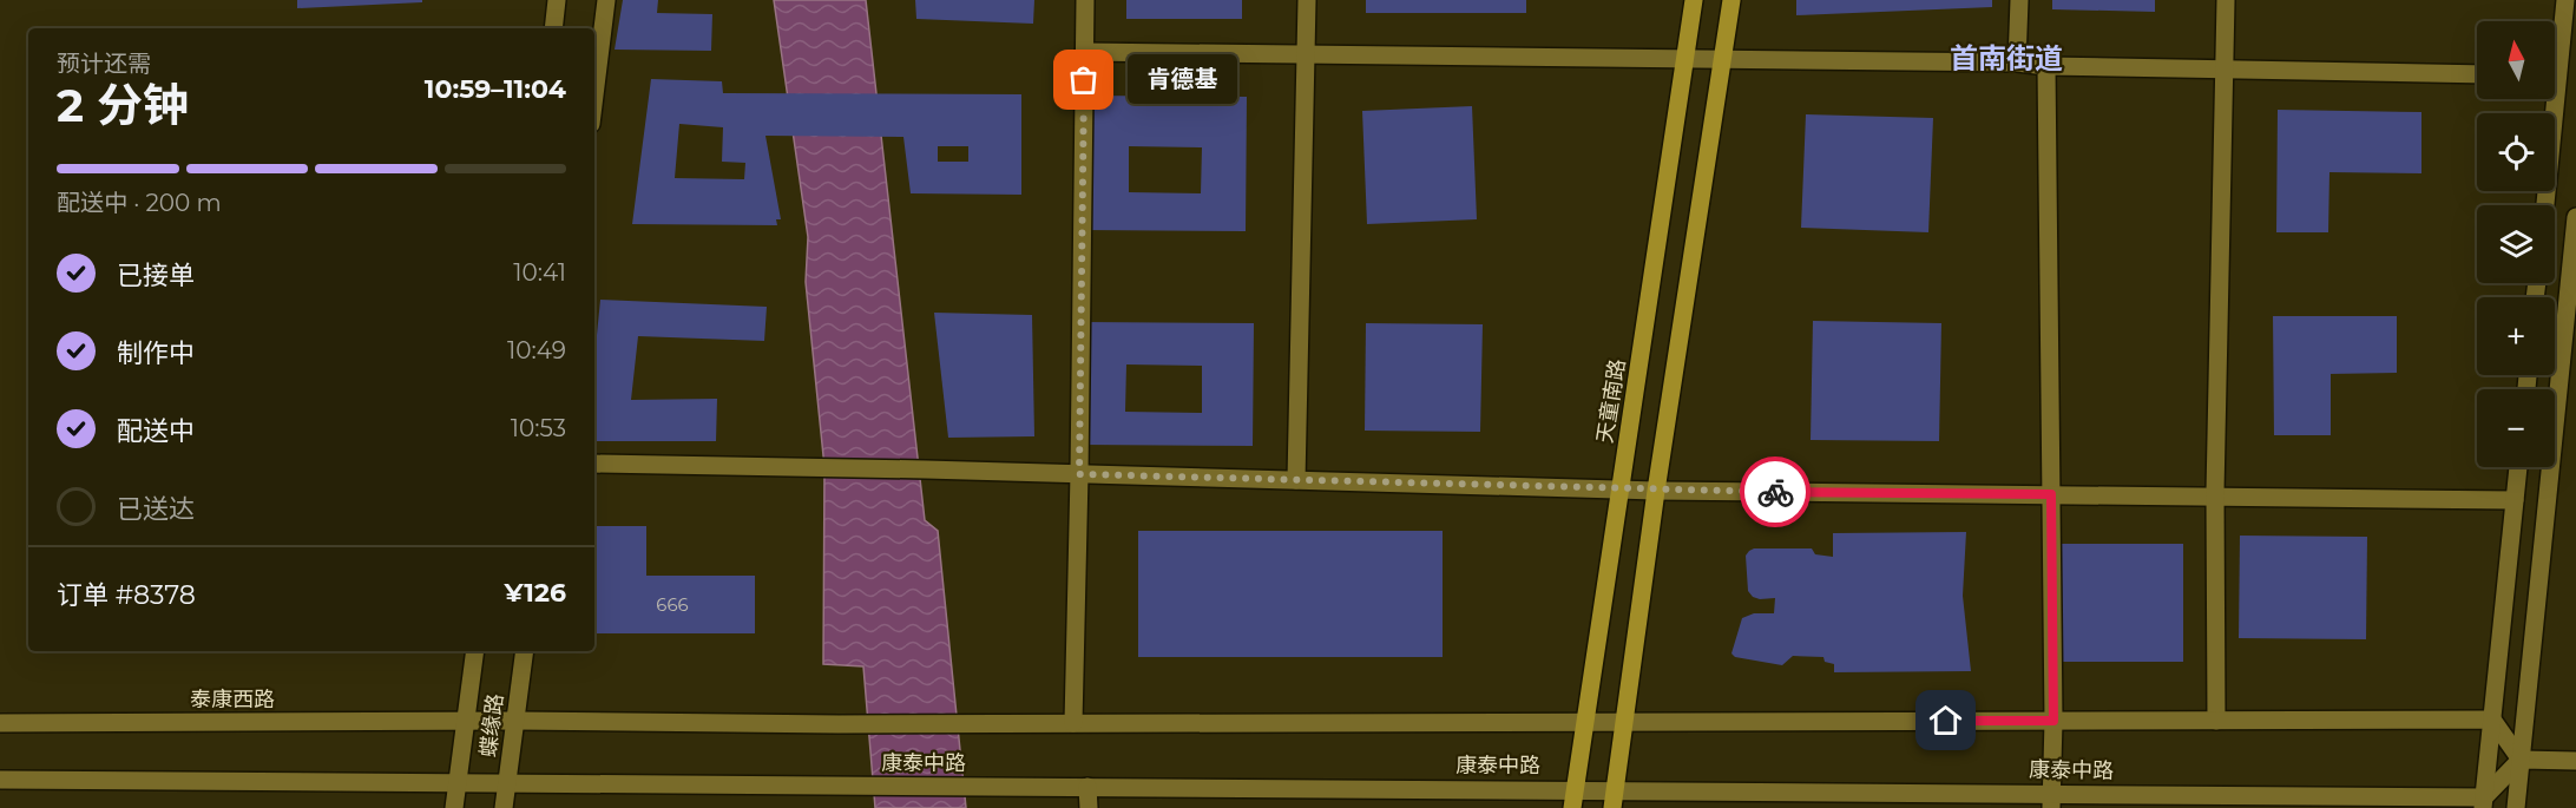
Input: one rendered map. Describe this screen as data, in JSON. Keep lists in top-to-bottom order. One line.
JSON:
{"streets":{"main road":["天童南路"],"street":["泰康西路","蝶缘路","康泰中路"]},"crossings":[["天童南路","康泰中路"],["泰康西路","蝶缘路"],["泰康西路","康泰中路"],["蝶缘路","康泰中路"]],"districts":["首南街道"],"places":["肯德基"],"house_numbers":["666"],"north":"top","page":{"map_buttons":["+","−"],"heading":["2 分钟","预计还需","10:59–11:04"],"panel":["订单 #8378","¥126"],"bubble":"肯德基","bar":"配送中 · 200 m","list":[["已接单","10:41"],["制作中","10:49"],["配送中","10:53"],"已送达"]}}
